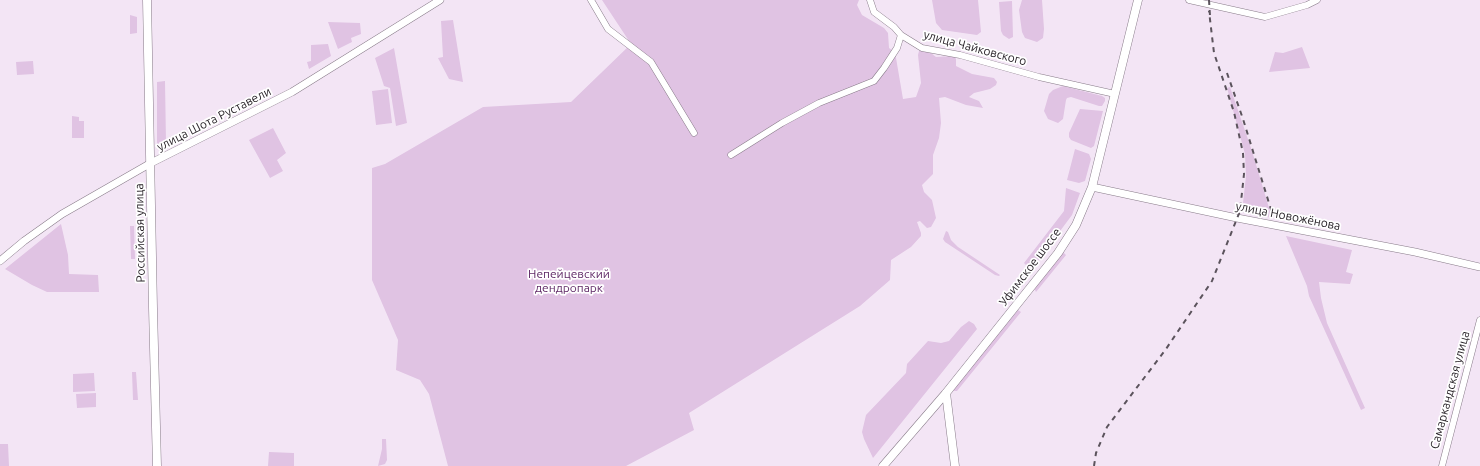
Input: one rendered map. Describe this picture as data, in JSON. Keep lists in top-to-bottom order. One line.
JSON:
{"streets":{"main road":["Российская улица","Уфимское шоссе"],"street":["улица Чайковского","улица Шота Руставели","улица Новожёнова","Самаркандская улица"]},"crossings":[["улица Чайковского","Уфимское шоссе"],["улица Шота Руставели","Российская улица"],["улица Новожёнова","Уфимское шоссе"]],"parks":["Непейцевский дендропарк"]}
